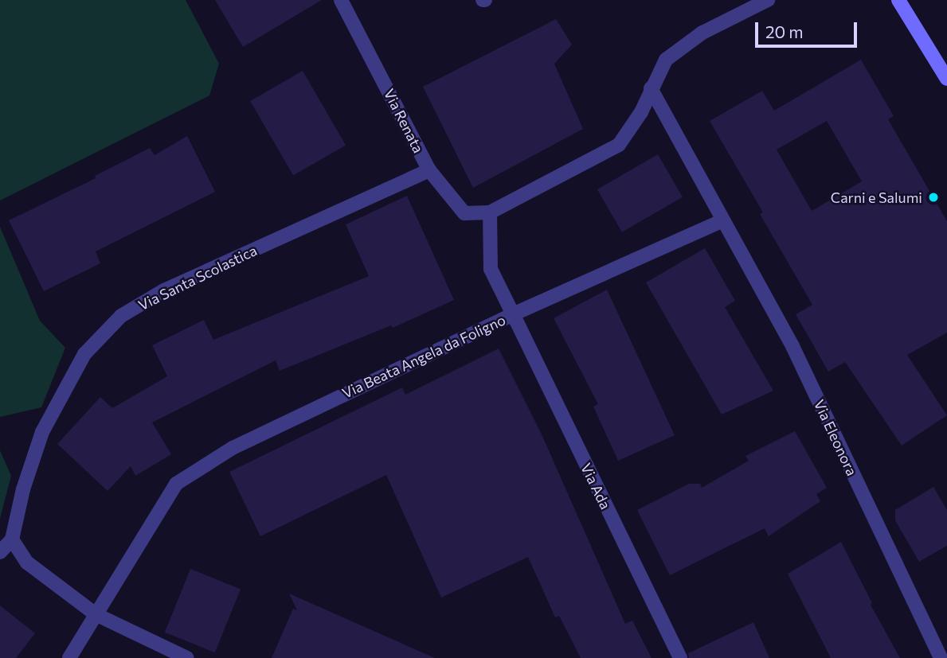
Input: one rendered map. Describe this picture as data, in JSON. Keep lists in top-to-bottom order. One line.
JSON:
{"streets":{"street":["Via Renata","Via Santa Scolastica","Via Beata Angela da Foligno","Via Eleonora","Via Ada"]},"crossings":[["Via Renata","Via Santa Scolastica"],["Via Renata","Via Beata Angela da Foligno"],["Via Beata Angela da Foligno","Via Ada"]],"places":["Carni e Salumi"],"scale_bar":"20 m"}
